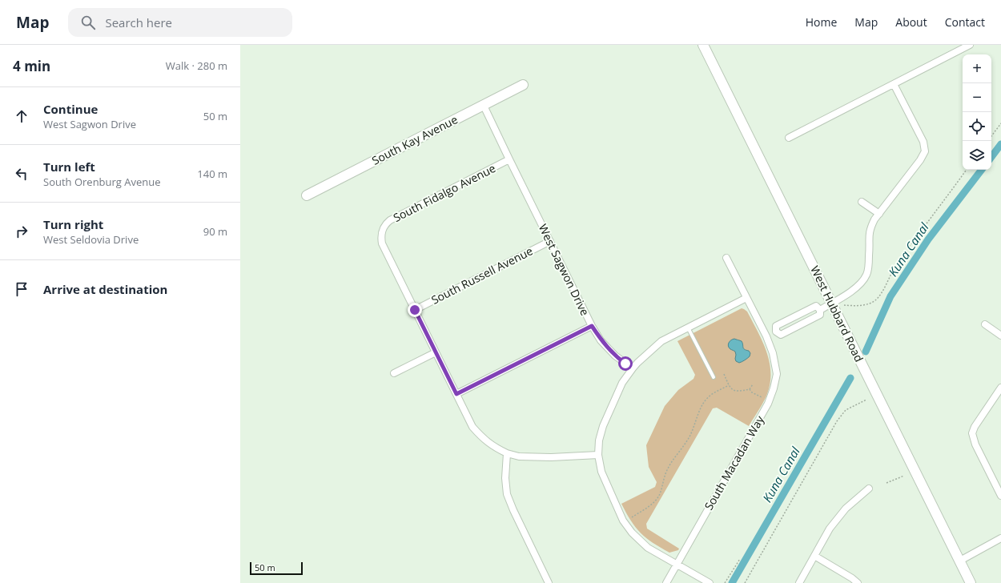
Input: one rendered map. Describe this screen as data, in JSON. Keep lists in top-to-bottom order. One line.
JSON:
{"streets":{"street":["South Kay Avenue","South Fidalgo Avenue","West Sagwon Drive","South Russell Avenue","West Hubbard Road","South Macadan Way"]},"crossings":[["South Kay Avenue","West Sagwon Drive"],["South Fidalgo Avenue","West Sagwon Drive"],["South Fidalgo Avenue","South Russell Avenue"],["West Sagwon Drive","South Russell Avenue"]],"water":["Kuna Canal"],"scale_bar":"50 m","page":{"header":"Map","search":"Search here","nav":["Home","Map","About","Contact"],"heading":["4 min","Walk · 280 m"],"map_buttons":["+","−"],"list":[["Continue","West Sagwon Drive","50 m"],["Turn left","South Orenburg Avenue","140 m"],["Turn right","West Seldovia Drive","90 m"],"Arrive at destination"],"scale":"50 m"}}
